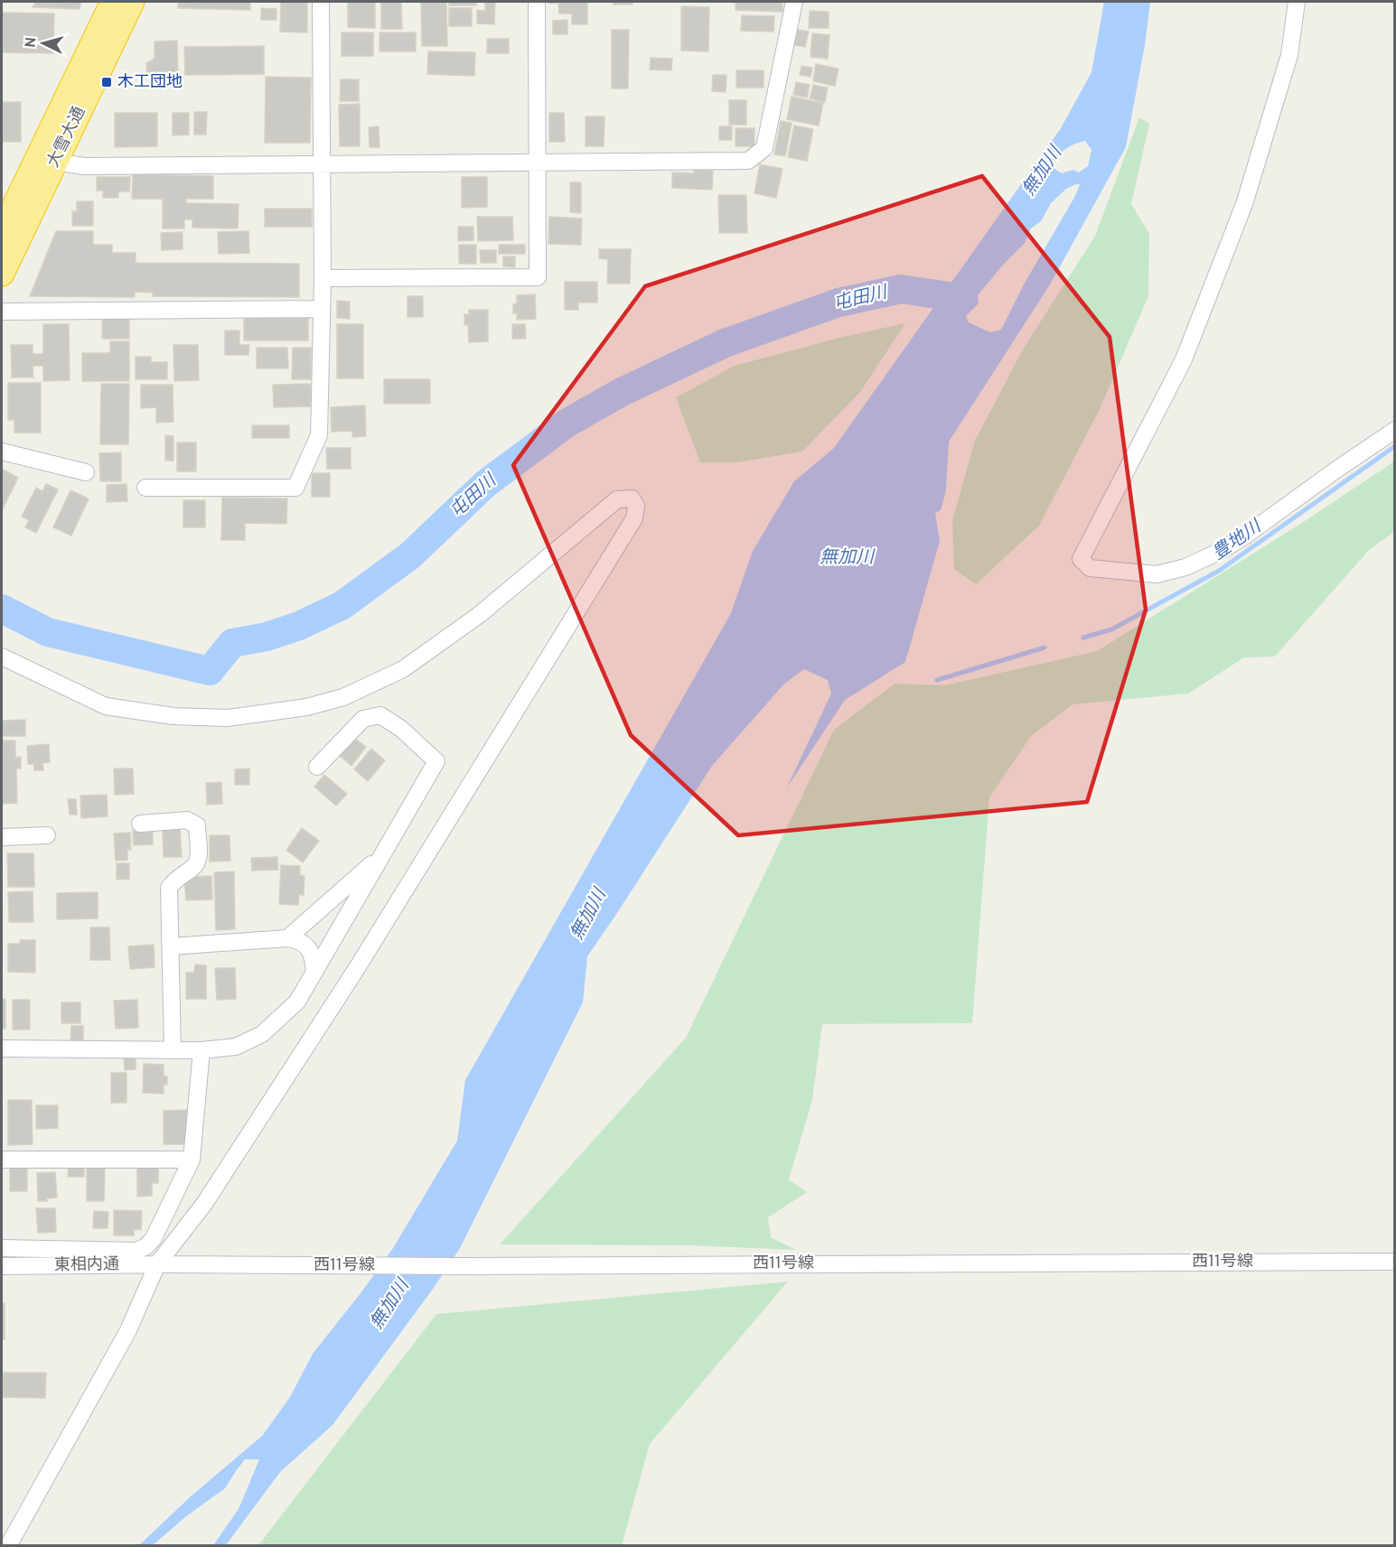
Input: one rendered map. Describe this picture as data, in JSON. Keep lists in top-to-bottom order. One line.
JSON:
{"streets":{"highway":["大雪大通"],"street":["西11号線","東相内通"]},"crossings":[["西11号線","東相内通"]],"water":["無加川","屯田川","豊地川"],"places":{"transit":["木工団地"]},"north":"left"}
